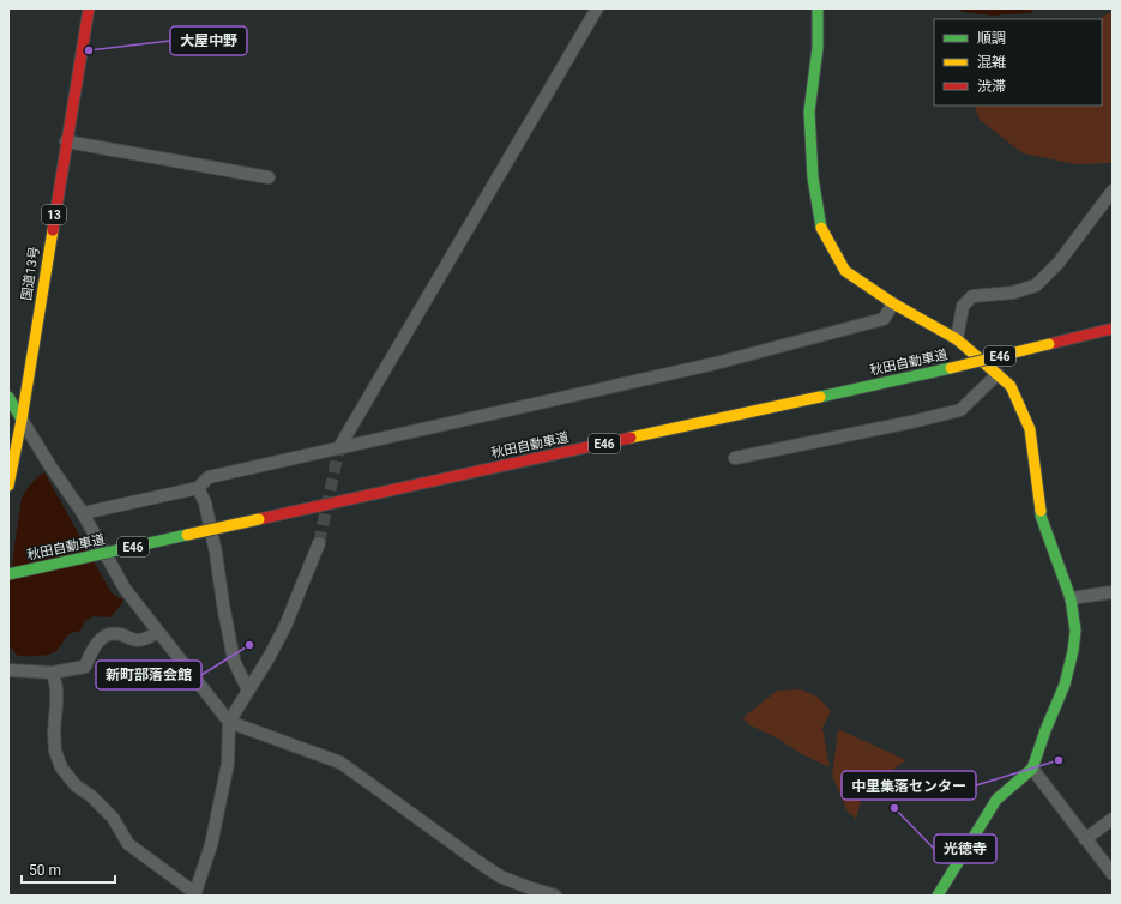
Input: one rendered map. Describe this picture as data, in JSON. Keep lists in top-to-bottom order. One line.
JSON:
{"streets":{"main road":["13","国道13号","E46","秋田自動車道"]},"places":["大屋中野","新町部落会館","中里集落センター","光徳寺"],"legend":["順調","混雑","渋滞"],"scale_bar":"50 m"}
